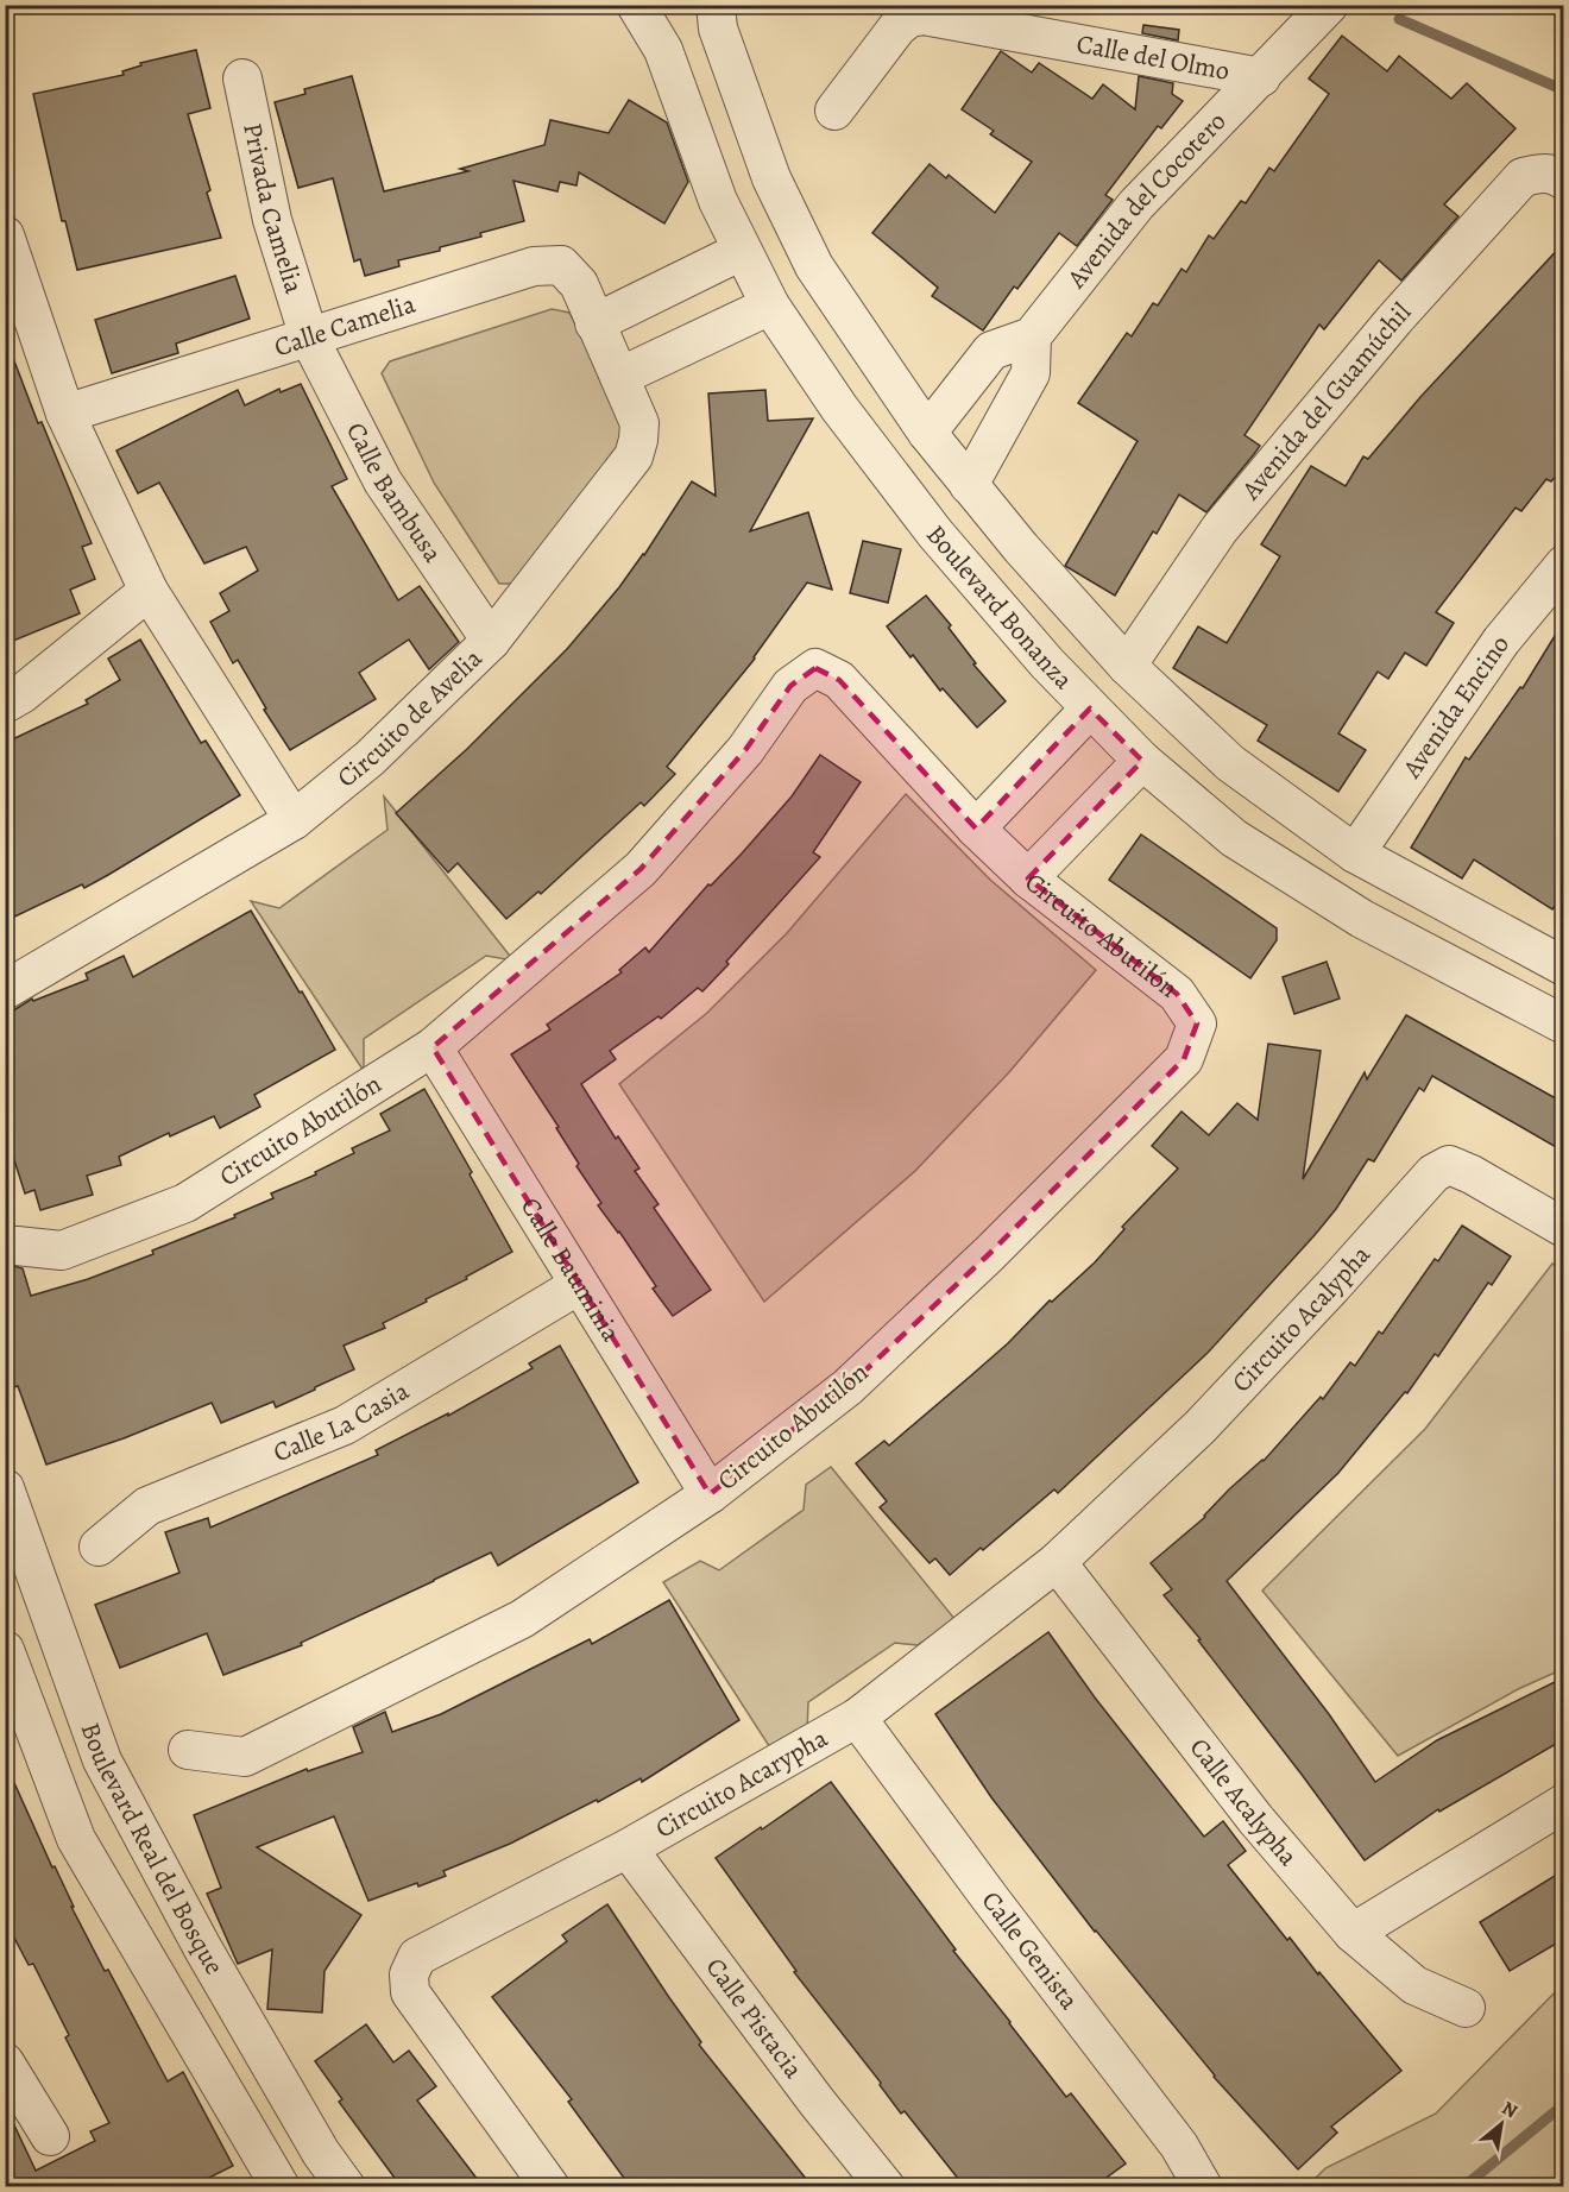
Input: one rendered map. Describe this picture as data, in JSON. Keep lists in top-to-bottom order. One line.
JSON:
{"streets":{"street":["Calle del Olmo","Avenida del Cocotero","Privada Camelia","Calle Camelia","Avenida del Guamúchil","Calle Bambusa","Boulevard Bonanza","Avenida Encino","Circuito de Avelia","Circuito Abutilón","Calle Bauminia","Circuito Acalypha","Calle La Casia","Circuito Acarypha","Calle Acalypha","Boulevard Real del Bosque","Calle Genista","Calle Pistacia"]},"crossings":[["Calle del Olmo","Avenida del Cocotero"],["Privada Camelia","Calle Camelia"],["Privada Camelia","Calle Bambusa"],["Calle Camelia","Calle Bambusa"],["Calle Camelia","Circuito de Avelia"],["Avenida del Guamúchil","Boulevard Bonanza"],["Calle Bambusa","Circuito de Avelia"],["Boulevard Bonanza","Avenida Encino"],["Circuito Abutilón","Calle Bauminia"],["Calle Bauminia","Calle La Casia"],["Circuito Acalypha","Circuito Acarypha"],["Circuito Acalypha","Calle Acalypha"],["Circuito Acarypha","Calle Acalypha"],["Circuito Acarypha","Calle Genista"],["Circuito Acarypha","Calle Pistacia"]],"north":"top right"}
